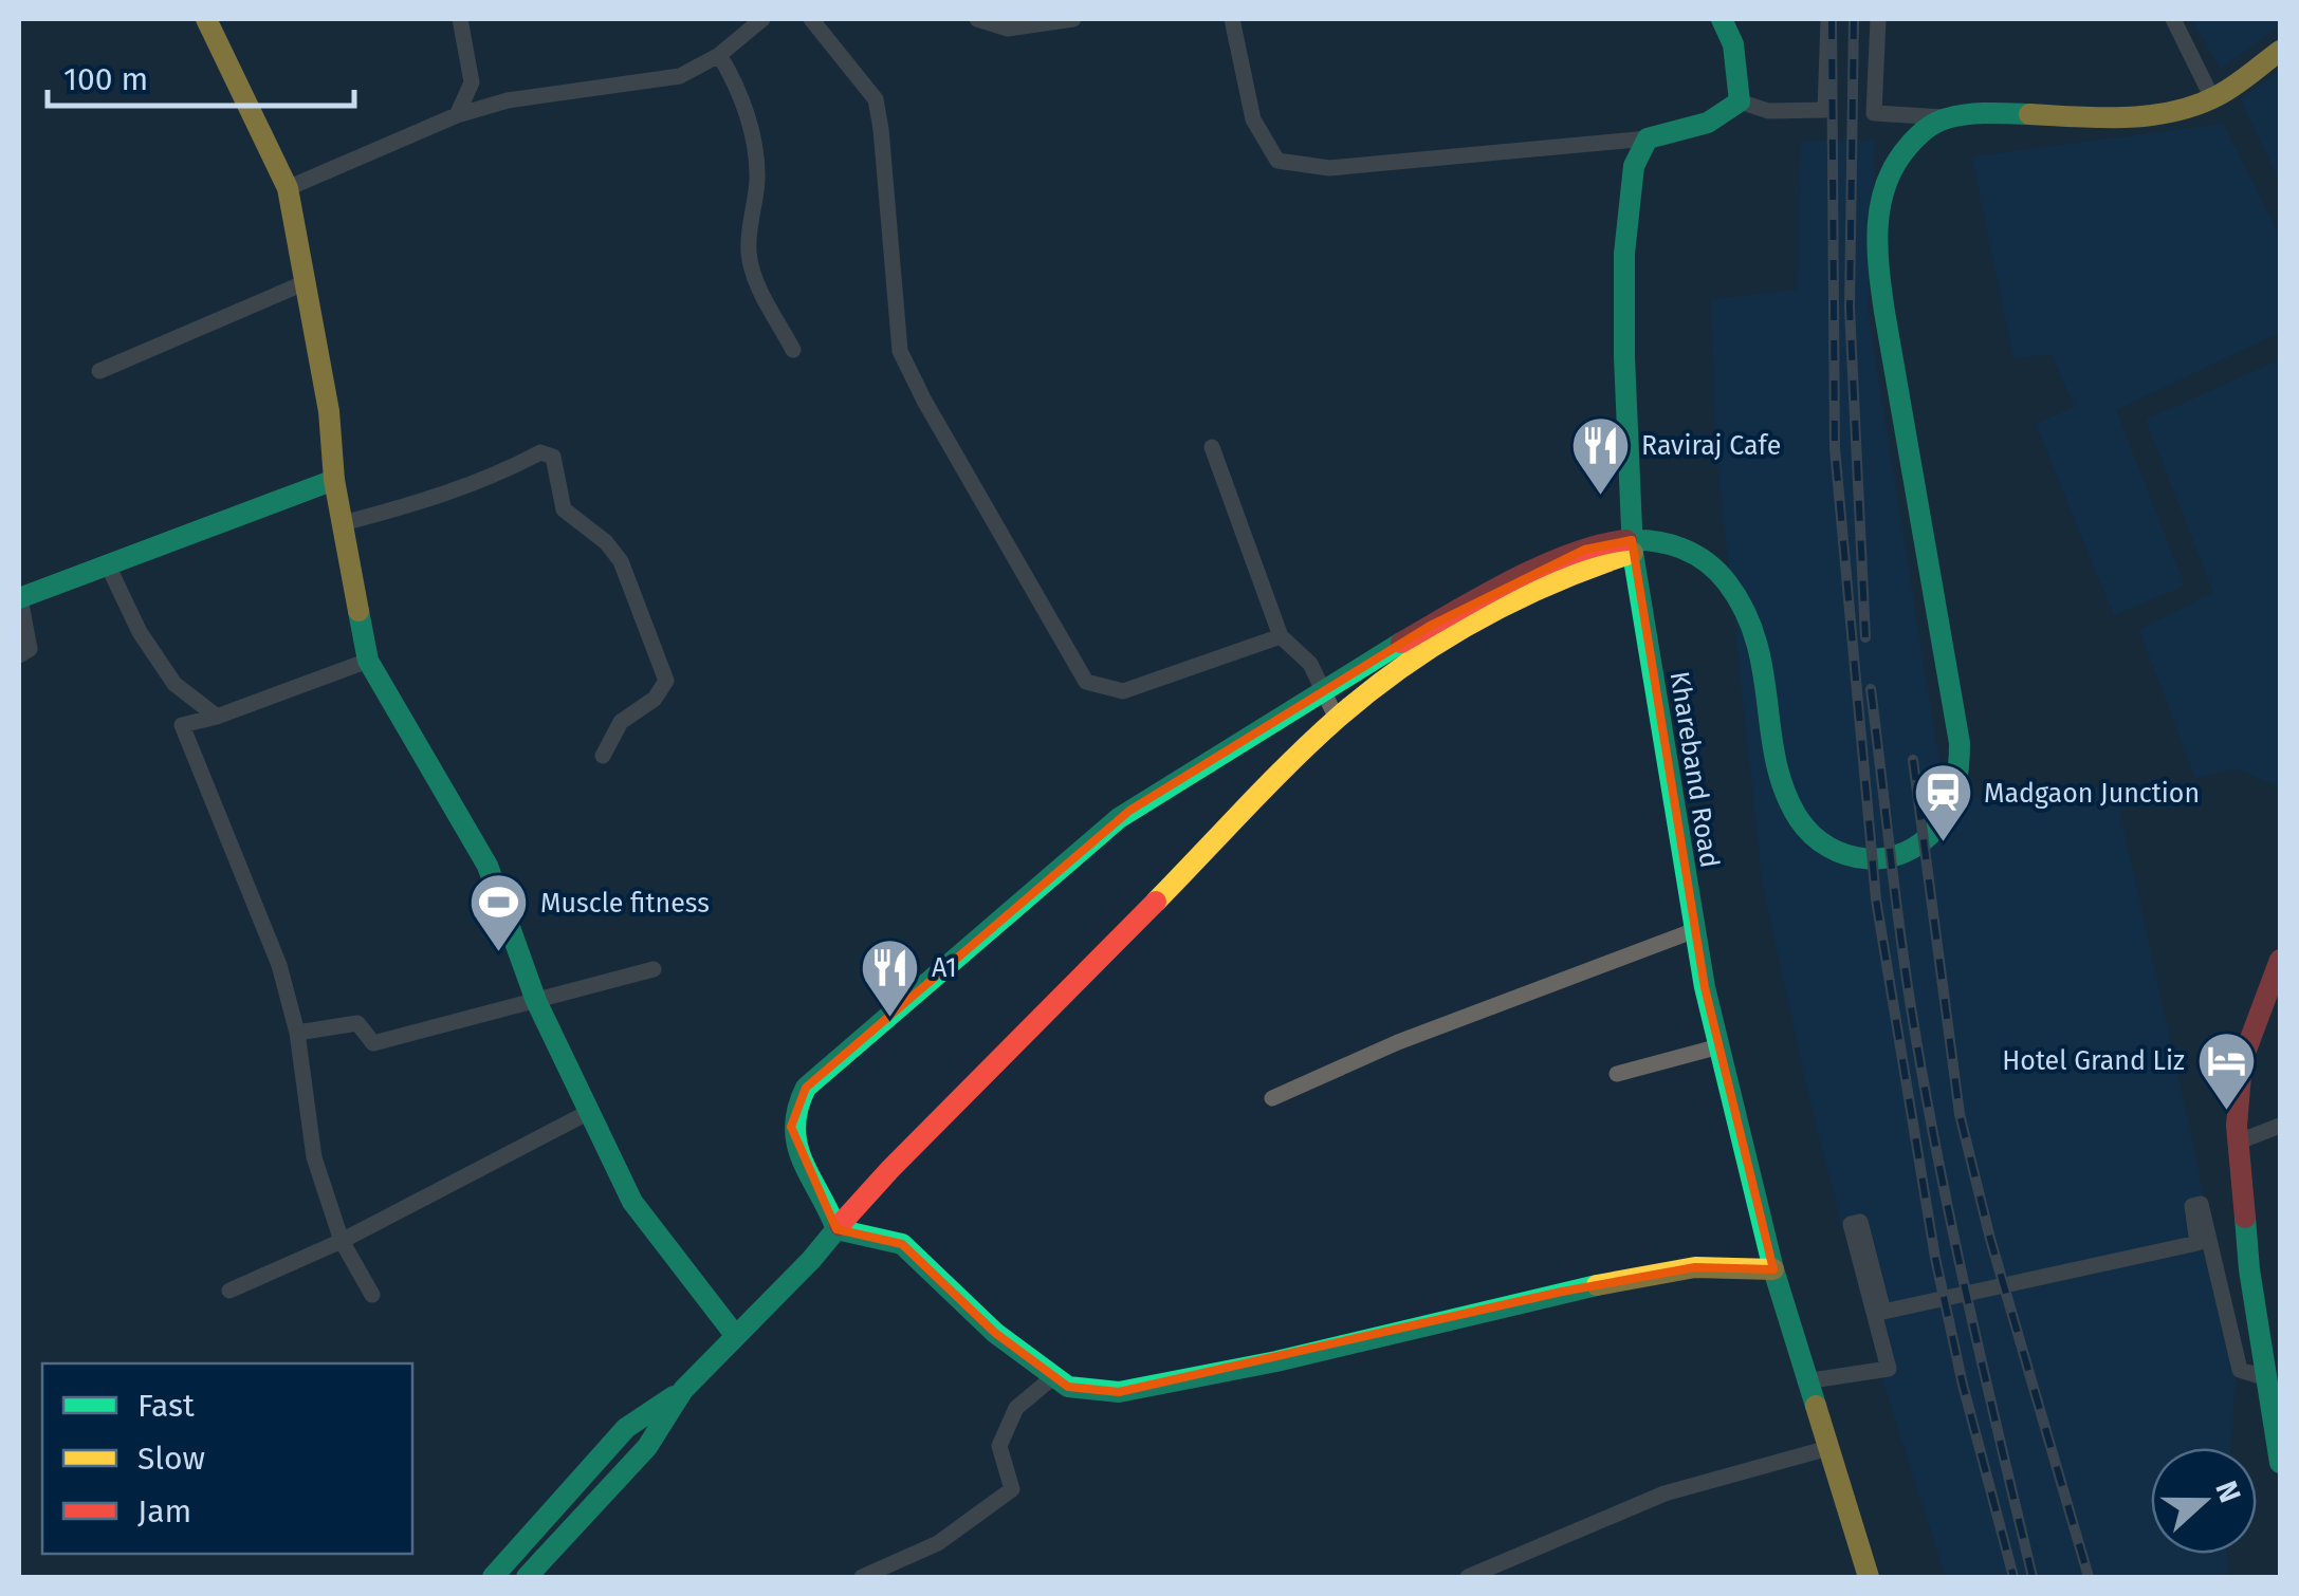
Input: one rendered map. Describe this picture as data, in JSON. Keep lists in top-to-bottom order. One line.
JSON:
{"streets":{"main road":["Khareband Road"]},"places":{"restaurant":["Raviraj Cafe","A1"],"station":["Madgaon Junction"],"sports":["Muscle fitness"],"hotel":["Hotel Grand Liz"]},"legend":["Fast","Slow","Jam"],"scale_bar":"100 m","north":"right"}
